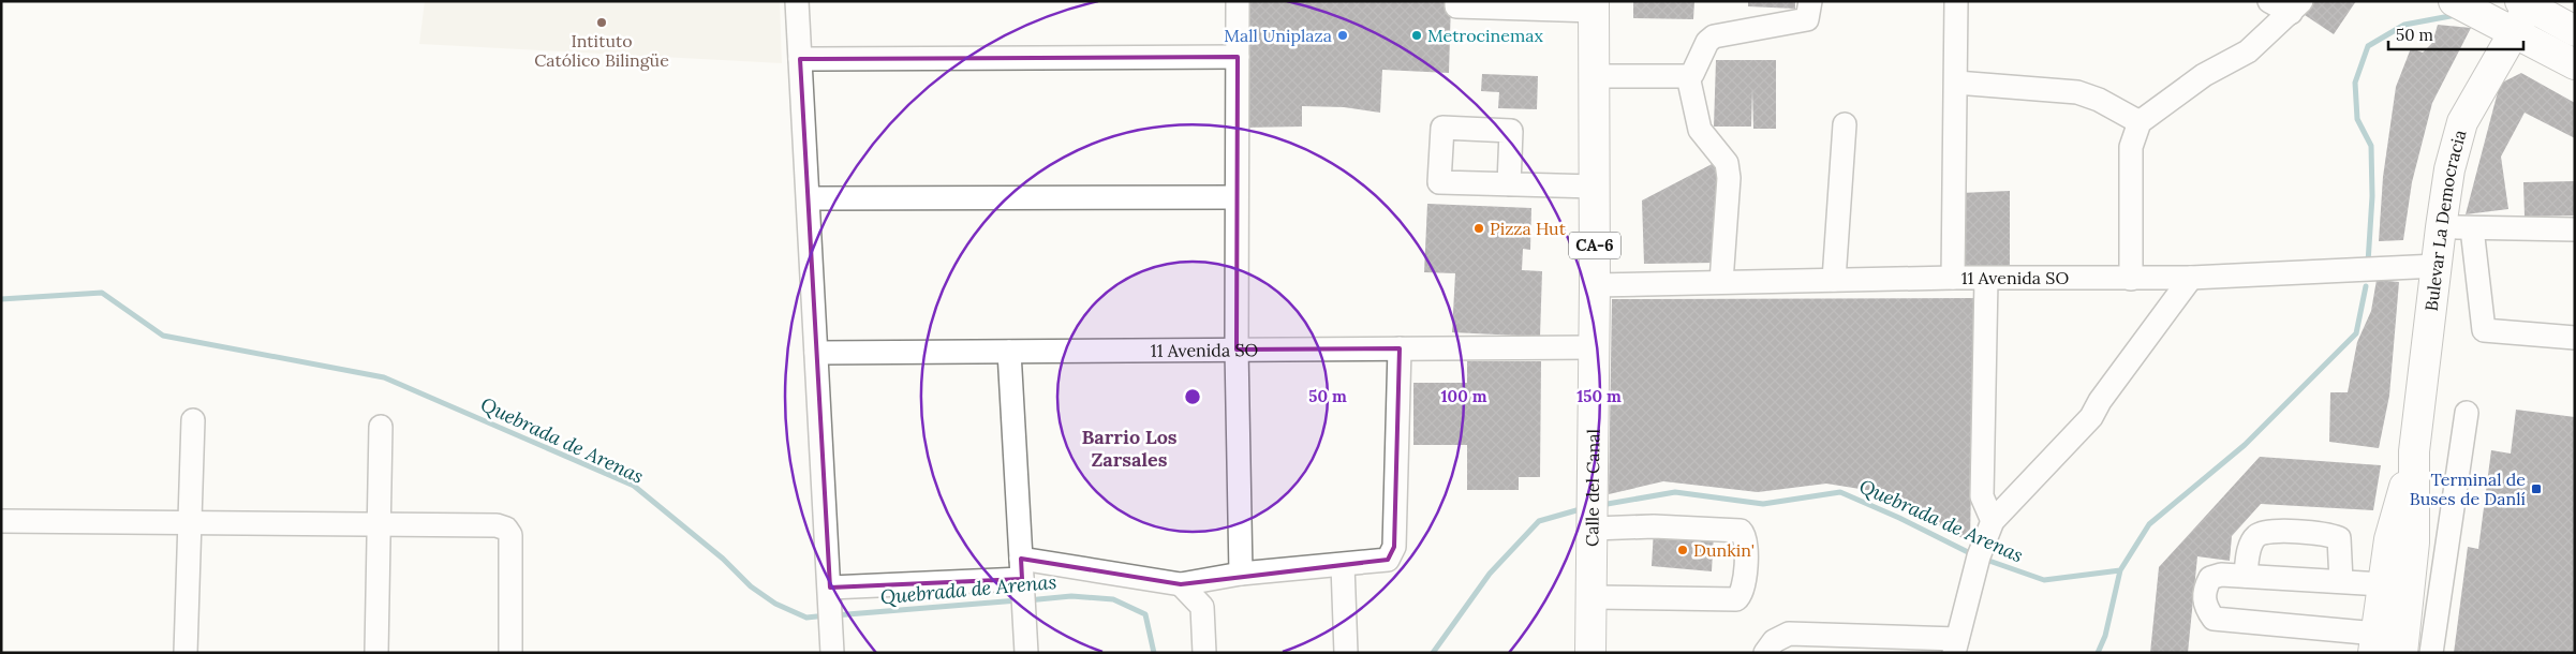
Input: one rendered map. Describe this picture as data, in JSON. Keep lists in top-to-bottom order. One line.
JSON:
{"streets":{"main road":["Bulevar La Democracia","CA-6","Calle del Canal"],"street":["11 Avenida SO"]},"crossings":[["Bulevar La Democracia","11 Avenida SO"],["11 Avenida SO","Calle del Canal"]],"districts":["Barrio Los Zarsales"],"water":["Quebrada de Arenas"],"places":{"other":["Intituto Católico Bilingüe","Mall Uniplaza","Metrocinemax","Pizza Hut","Dunkin'"],"transit":["Terminal de Buses de Danlí"]},"scale_bar":"50 m","rings":["50 m","100 m","150 m"]}
